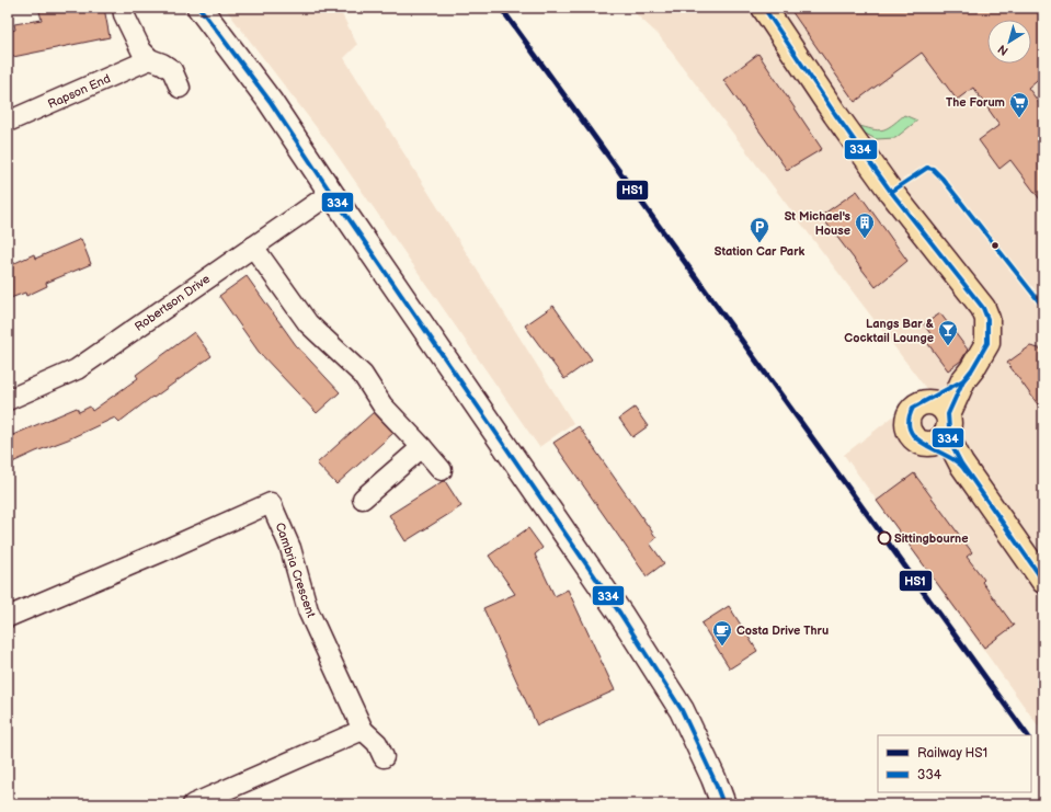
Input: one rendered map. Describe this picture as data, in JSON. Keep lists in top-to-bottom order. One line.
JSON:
{"streets":{"street":["Rapson End","Robertson Drive","Cambria Crescent"]},"places":{"supermarket":["The Forum"],"building":["St Michael's House"],"parking":["Station Car Park"],"bar":["Langs Bar & Cocktail Lounge"],"other":["Sittingbourne"],"cafe":["Costa Drive Thru"]},"lines":["rail line HS1","transit line 334"],"legend":["Railway HS1","334"],"north":"bottom left"}
